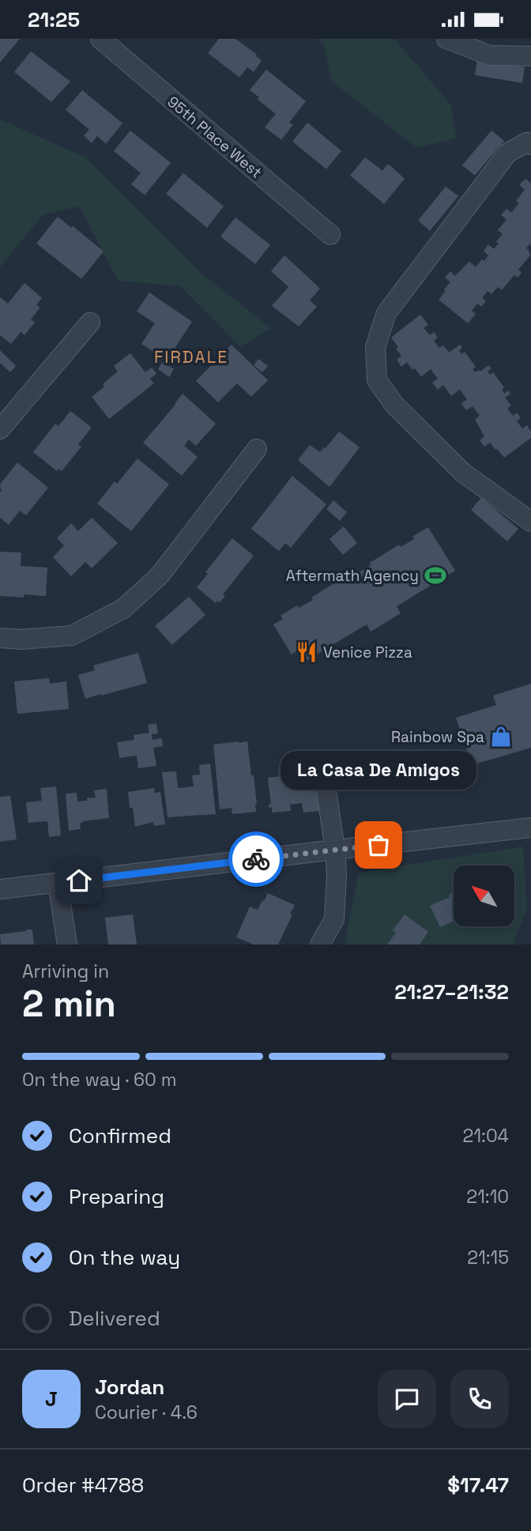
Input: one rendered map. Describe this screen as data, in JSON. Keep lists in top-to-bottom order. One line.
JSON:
{"streets":{"street":["95th Place West"]},"districts":["FIRDALE"],"places":{"sports":["Aftermath Agency"],"restaurant":["Venice Pizza"],"shop":["Rainbow Spa"],"other":["La Casa De Amigos"]},"north":"top left","page":{"status":"21:25","bubble":"La Casa De Amigos","heading":["2 min","Arriving in","21:27–21:32"],"panel":["Jordan","Courier · 4.6","Order #4788","$17.47"],"bar":"On the way · 60 m","list":[["Confirmed","21:04"],["Preparing","21:10"],["On the way","21:15"],"Delivered"],"round":"J"}}
